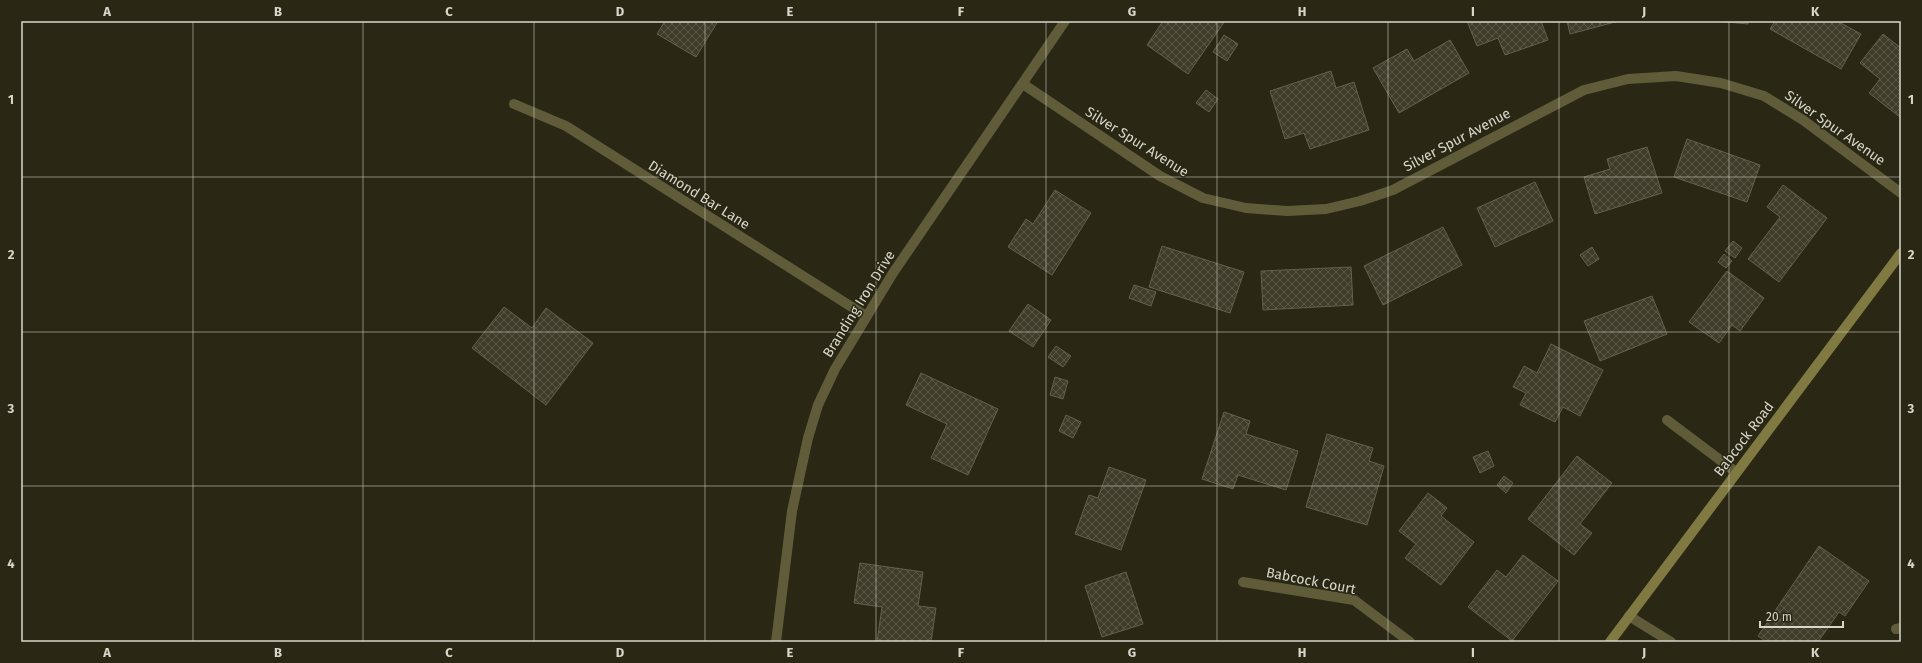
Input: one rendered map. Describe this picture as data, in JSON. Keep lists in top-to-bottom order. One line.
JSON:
{"streets":{"street":["Silver Spur Avenue","Diamond Bar Lane","Branding Iron Drive","Babcock Road","Babcock Court"]},"crossings":[["Silver Spur Avenue","Branding Iron Drive"],["Diamond Bar Lane","Branding Iron Drive"]],"scale_bar":"20 m","grid":{"columns":["A","B","C","D","E","F","G","H","I","J","K"],"rows":["1","2","3","4"]}}
